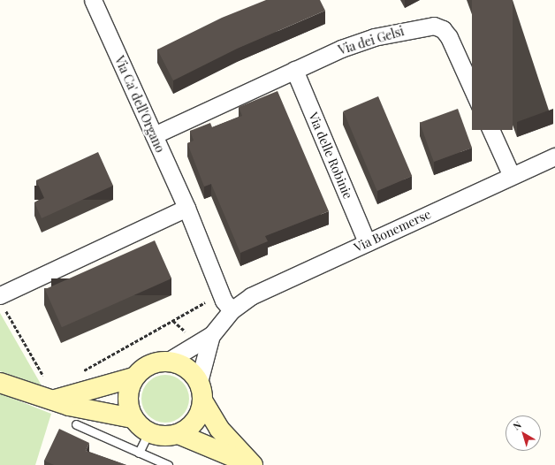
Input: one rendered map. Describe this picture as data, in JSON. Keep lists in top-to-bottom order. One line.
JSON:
{"streets":{"street":["Via dei Gelsi","Via Ca' dell'Organo","Via delle Robinie","Via Bonemerse"]},"crossings":[["Via dei Gelsi","Via Ca' dell'Organo"],["Via dei Gelsi","Via delle Robinie"],["Via dei Gelsi","Via Bonemerse"],["Via Ca' dell'Organo","Via Bonemerse"],["Via delle Robinie","Via Bonemerse"]],"north":"top left"}
